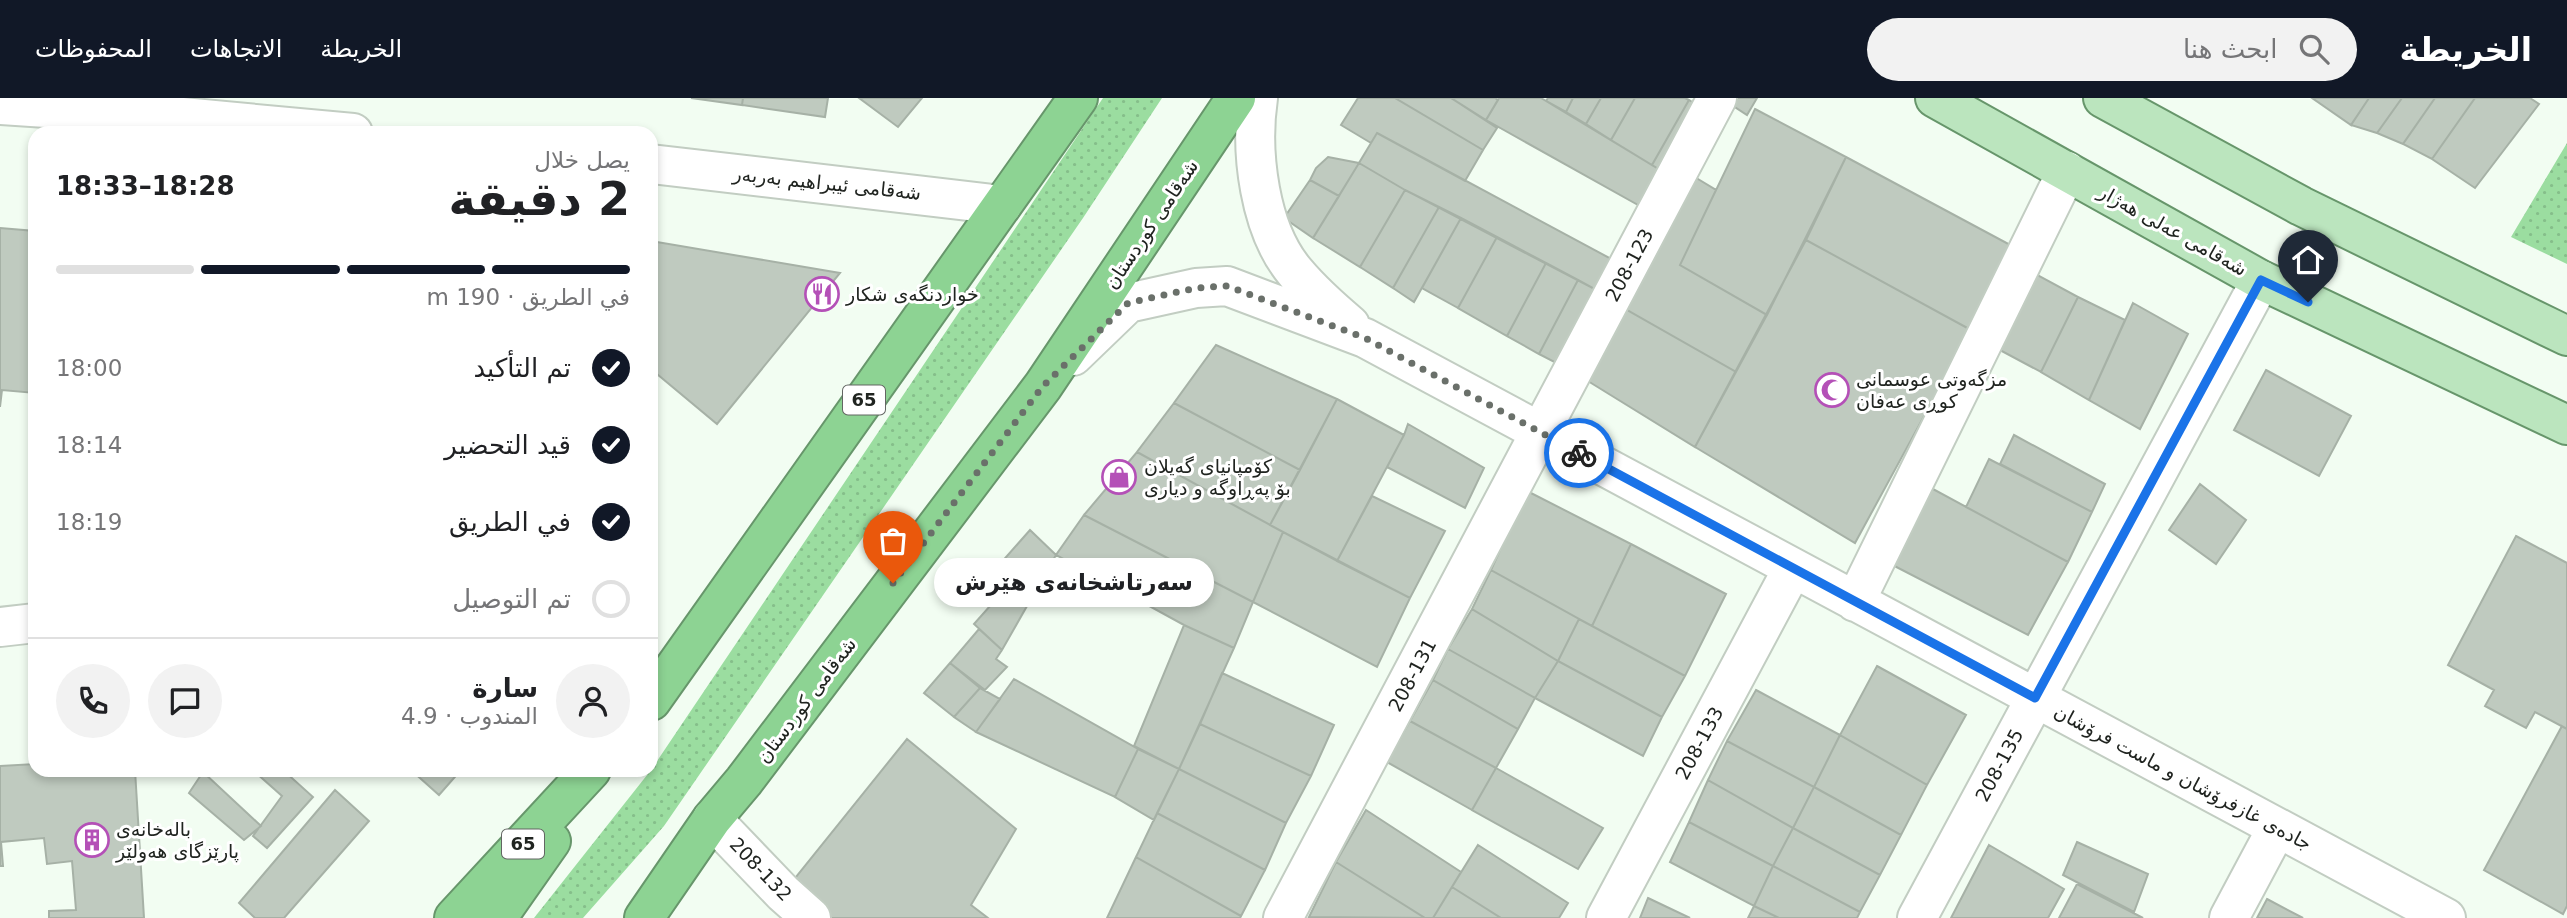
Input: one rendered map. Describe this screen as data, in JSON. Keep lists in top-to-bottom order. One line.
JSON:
{"streets":{"highway":["شەقامی کوردستان","65"],"main road":["شەقامی عەلی هەژار"],"street":["شەقامی ئیبراهیم بەربەر","208-123","208-131","208-133","208-135","جاده‌ی غازفرۆشان و ماست فرۆشان","208-132"]},"crossings":[["شەقامی ئیبراهیم بەربەر","65"],["شەقامی کوردستان","208-132"],["شەقامی عەلی هەژار","208-135"],["208-123","208-131"],["208-123","جاده‌ی غازفرۆشان و ماست فرۆشان"],["208-131","جاده‌ی غازفرۆشان و ماست فرۆشان"],["208-133","جاده‌ی غازفرۆشان و ماست فرۆشان"],["208-135","جاده‌ی غازفرۆشان و ماست فرۆشان"]],"places":{"restaurant":["خواردنگەی شکار"],"mosque":["مزگەوتی عوسمانی کوڕی عەفان"],"shop":["کۆمپانیای گەیلان بۆ پەڕاوگە و دیاری"],"other":["سەرتاشخانەی هێرش"],"building":["بالەخانەی پارێزگای هەولێر"]},"page":{"header":"الخريطة","search":"ابحث هنا","nav":["الخريطة","الاتجاهات","المحفوظات"],"heading":["2 دقيقة","يصل خلال","18:28–18:33"],"panel":["سارة","المندوب · 4.9"],"bar":"في الطريق · 190 m","list":[["تم التأكيد","18:00"],["قيد التحضير","18:14"],["في الطريق","18:19"],"تم التوصيل"],"bubble":"سەرتاشخانەی هێرش"}}
